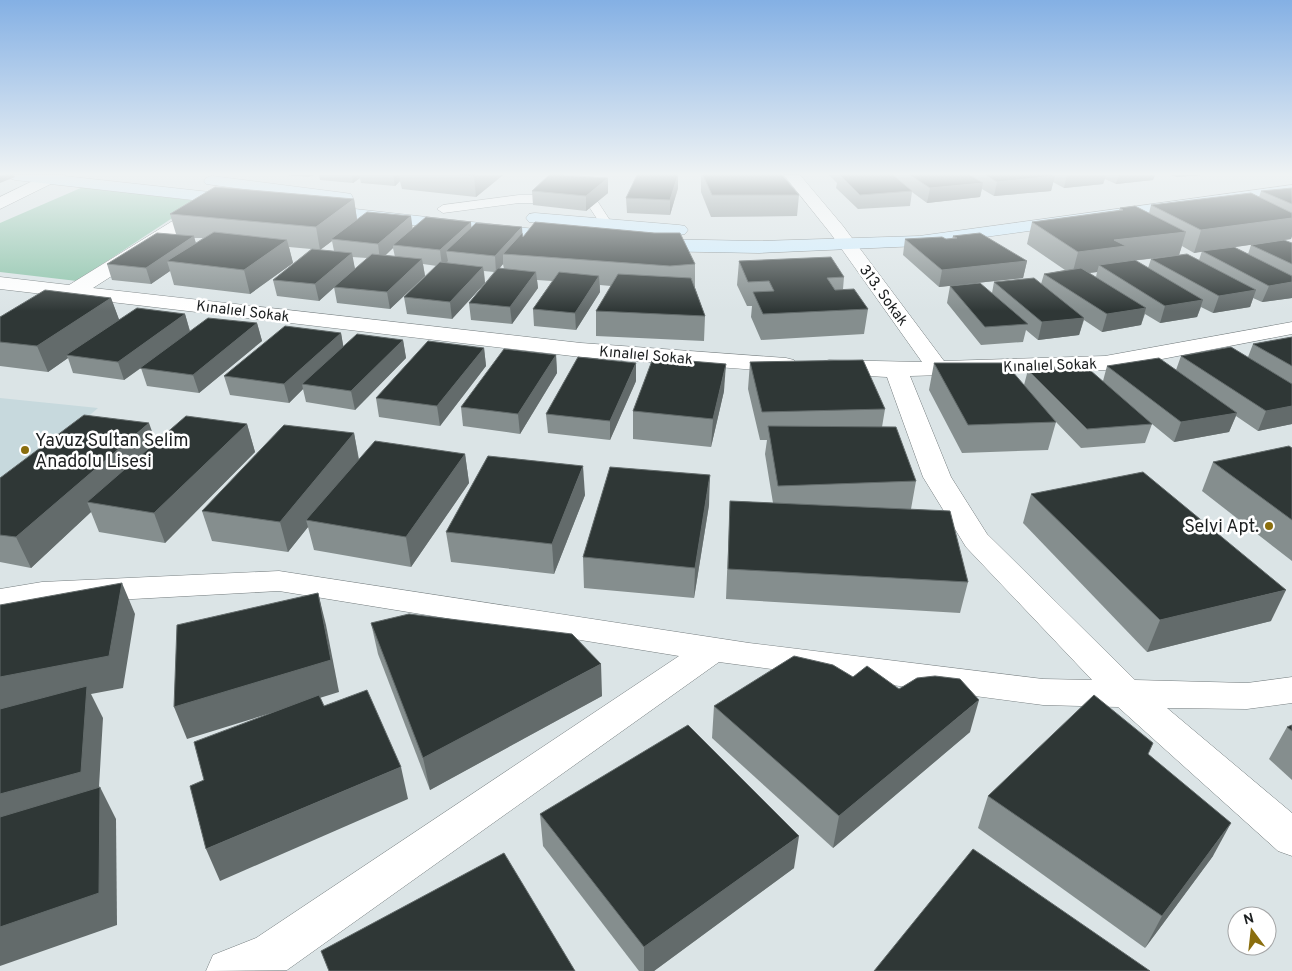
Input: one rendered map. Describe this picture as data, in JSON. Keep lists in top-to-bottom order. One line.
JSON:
{"streets":{"street":["313. Sokak","Kınalıel Sokak"]},"crossings":[["313. Sokak","Kınalıel Sokak"]],"places":["Yavuz Sultan Selim Anadolu Lisesi","Selvi Apt."],"north":"top"}
